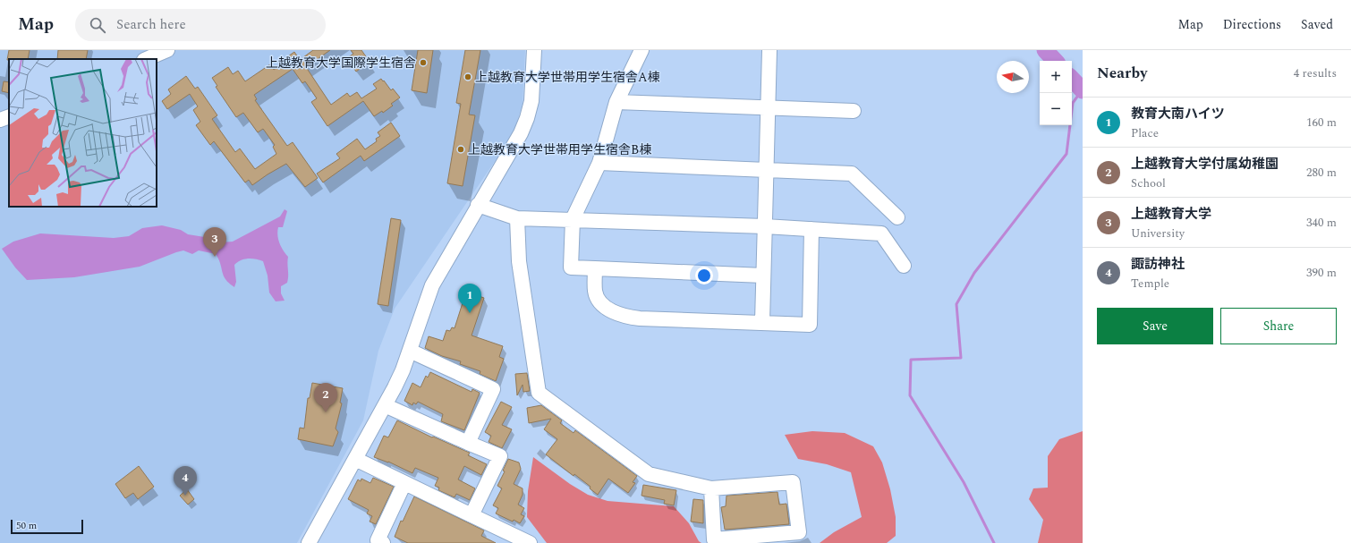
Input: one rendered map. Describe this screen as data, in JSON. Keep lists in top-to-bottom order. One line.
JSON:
{"places":["上越教育大学国際学生宿舎","上越教育大学世帯用学生宿舎A棟","上越教育大学世帯用学生宿舎B棟"],"scale_bar":"50 m","north":"left","page":{"header":"Map","search":"Search here","nav":["Map","Directions","Saved"],"heading":["Nearby","4 results"],"map_buttons":["+","−"],"list":[{"mark":"1","name":"教育大南ハイツ","note":"Place","value":"160 m"},{"mark":"2","name":"上越教育大学付属幼稚園","note":"School","value":"280 m"},{"mark":"3","name":"上越教育大学","note":"University","value":"340 m"},{"mark":"4","name":"諏訪神社","note":"Temple","value":"390 m"}],"pins":["3","1","2","4"],"buttons":["Save","Share"],"scale":"50 m"}}
